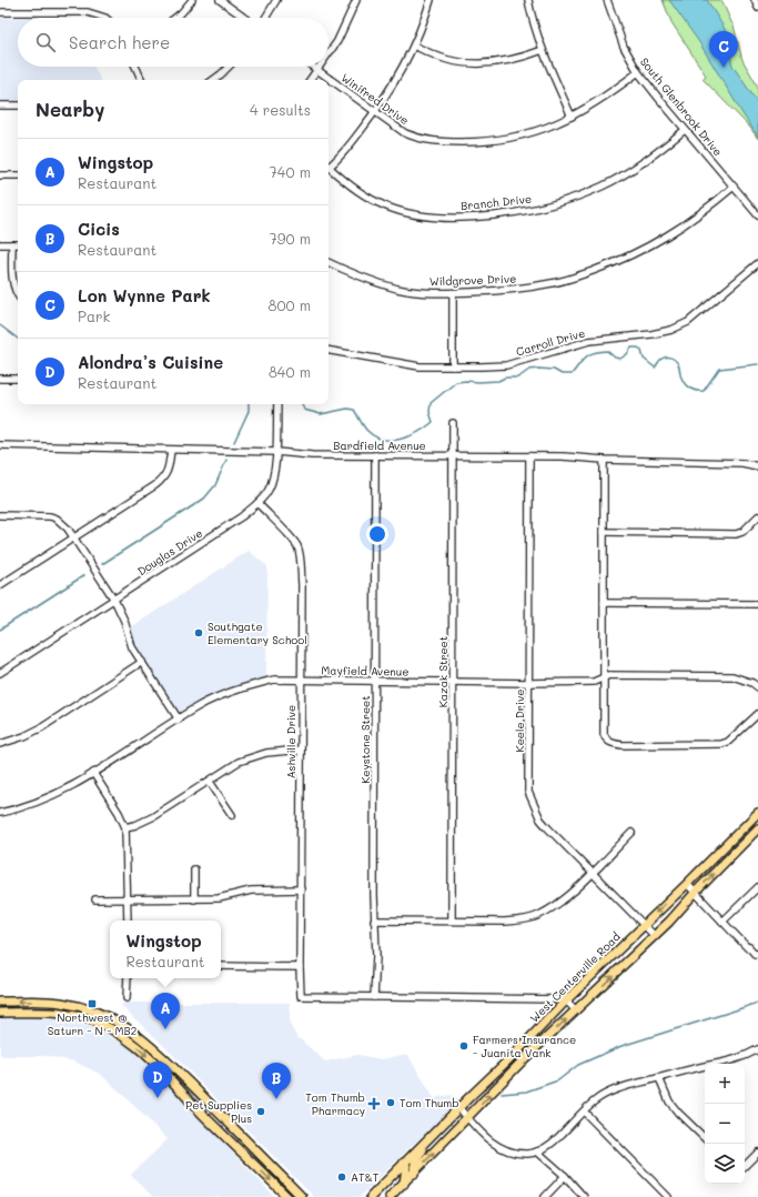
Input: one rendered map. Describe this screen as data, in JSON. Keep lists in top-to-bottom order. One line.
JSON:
{"streets":{"main road":["West Centerville Road"],"street":["Winifred Drive","South Glenbrook Drive","Branch Drive","Wildgrove Drive","Carroll Drive","Bardfield Avenue","Douglas Drive","Mayfield Avenue","Kazak Street","Keele Drive","Keystone Street","Ashville Drive"]},"crossings":[["Winifred Drive","South Glenbrook Drive"],["South Glenbrook Drive","Branch Drive"],["South Glenbrook Drive","Wildgrove Drive"],["Bardfield Avenue","Douglas Drive"],["Bardfield Avenue","Kazak Street"],["Bardfield Avenue","Keele Drive"],["Bardfield Avenue","Keystone Street"],["Douglas Drive","Ashville Drive"],["Mayfield Avenue","Kazak Street"],["Mayfield Avenue","Keele Drive"],["Mayfield Avenue","Keystone Street"],["Mayfield Avenue","Ashville Drive"],["Keele Drive","West Centerville Road"],["Keystone Street","Ashville Drive"]],"places":{"other":["Southgate Elementary School","Farmers Insurance - Juanita Vank","Tom Thumb","Pet Supplies Plus","AT&T"],"transit":["Northwest @ Saturn - N - MB2"],"health":["Tom Thumb Pharmacy"]},"page":{"search":"Search here","pins":["C","A","D","B"],"heading":["Nearby","4 results"],"list":[{"mark":"A","name":"Wingstop","note":"Restaurant","value":"740 m"},{"mark":"B","name":"Cicis","note":"Restaurant","value":"790 m"},{"mark":"C","name":"Lon Wynne Park","note":"Park","value":"800 m"},{"mark":"D","name":"Alondra’s Cuisine","note":"Restaurant","value":"840 m"}],"popup":["Wingstop","Restaurant"],"map_buttons":["+","−"]}}
